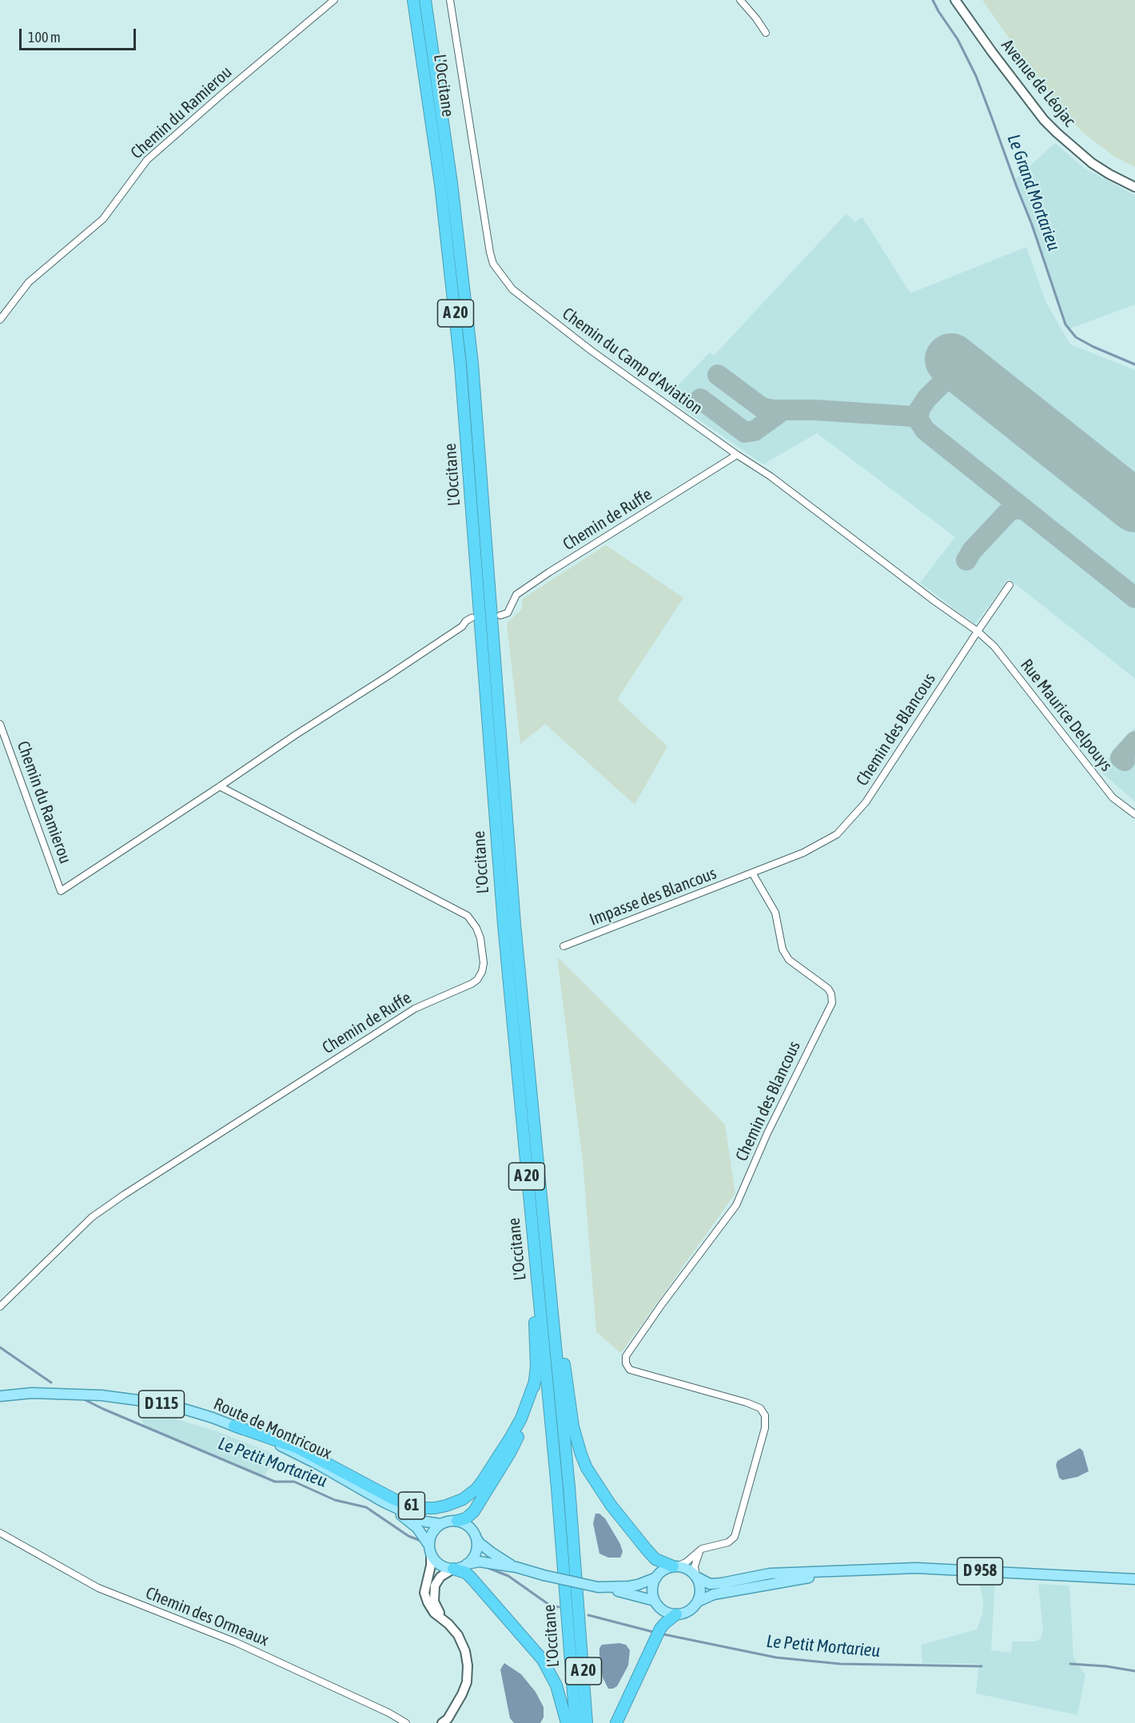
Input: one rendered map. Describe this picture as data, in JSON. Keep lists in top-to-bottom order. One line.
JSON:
{"streets":{"highway":["L'Occitane","A 20","61"],"main road":["Avenue de Léojac","D 115","Route de Montricoux","D 958"],"street":["Chemin du Ramierou","Chemin du Camp d'Aviation","Chemin de Ruffe","Rue Maurice Delpouys","Chemin des Blancous","Impasse des Blancous","Chemin des Ormeaux"]},"crossings":[["L'Occitane","61"],["Chemin du Ramierou","Chemin de Ruffe"],["Chemin du Camp d'Aviation","Chemin de Ruffe"],["Chemin du Camp d'Aviation","Rue Maurice Delpouys"],["Chemin du Camp d'Aviation","Chemin des Blancous"],["Rue Maurice Delpouys","Chemin des Blancous"],["Chemin des Blancous","Impasse des Blancous"],["Chemin des Blancous","D 958"],["Route de Montricoux","61"]],"water":["Le Grand Mortarieu","Le Petit Mortarieu"],"scale_bar":"100 m"}
